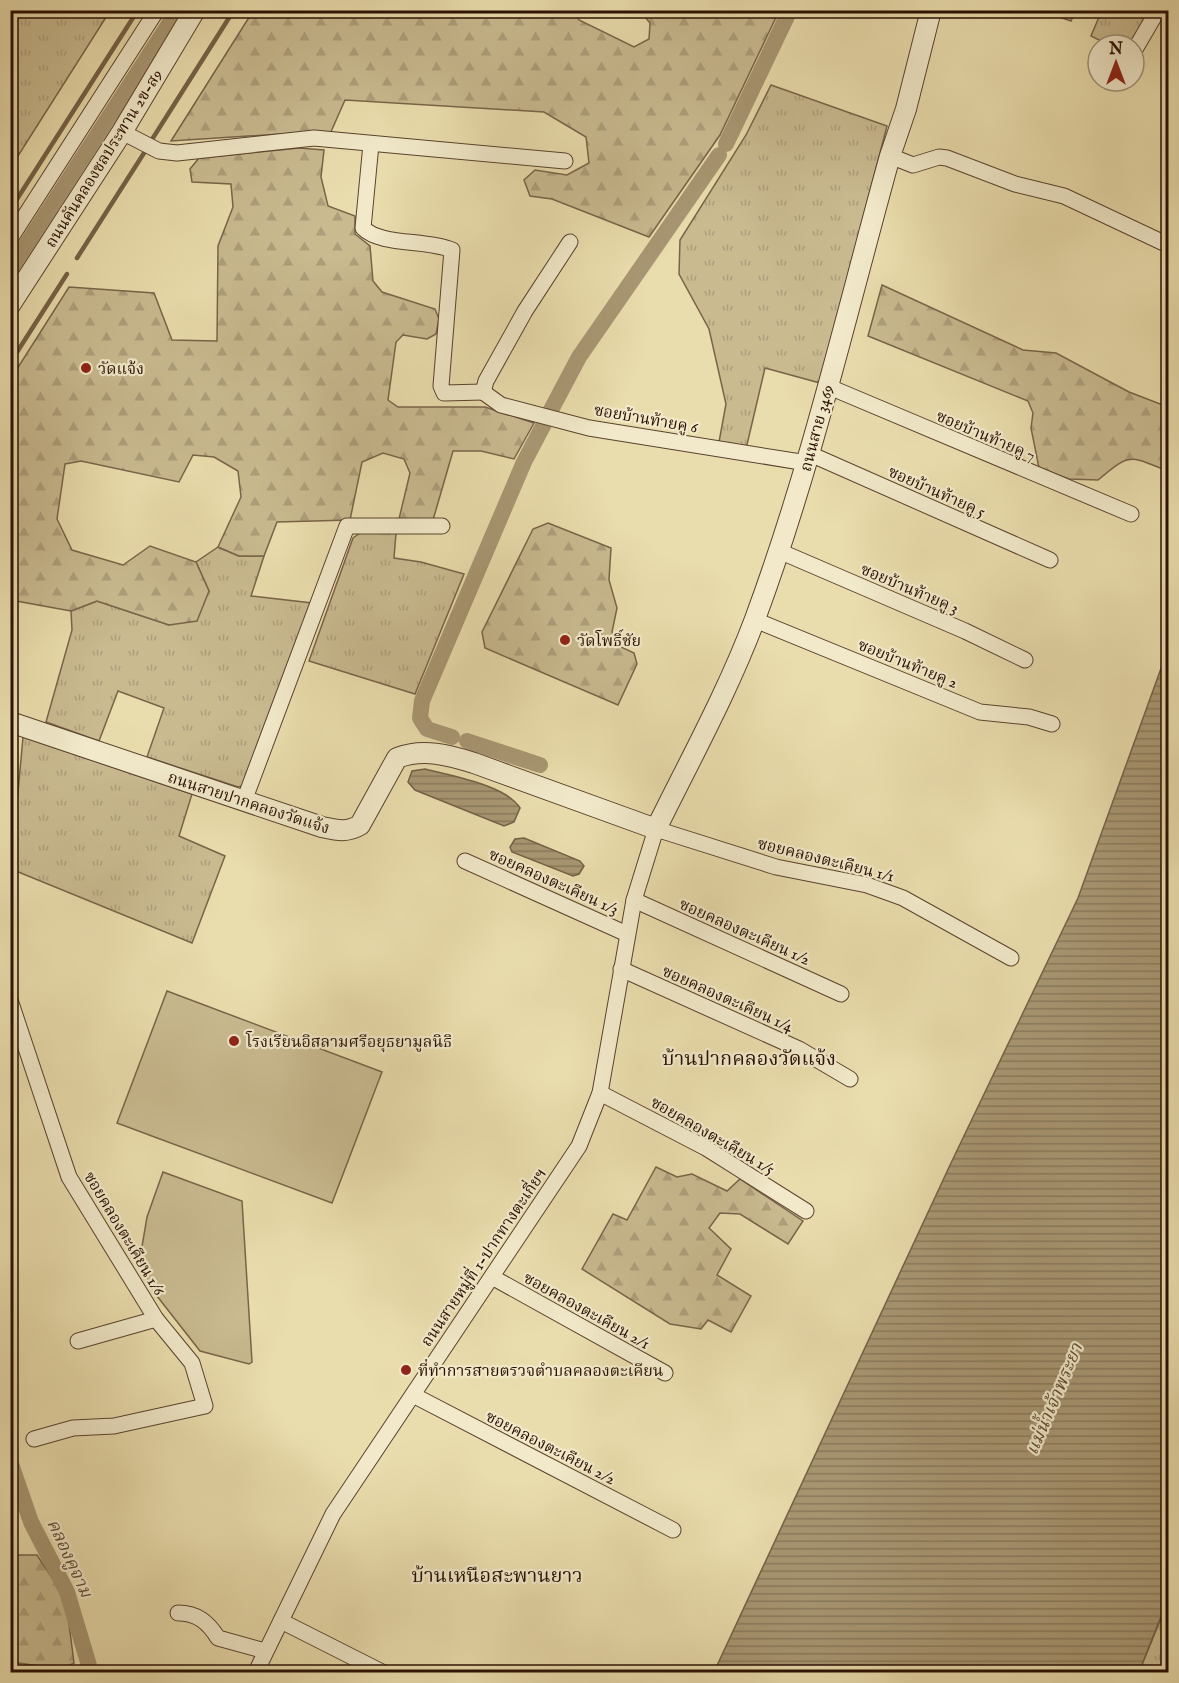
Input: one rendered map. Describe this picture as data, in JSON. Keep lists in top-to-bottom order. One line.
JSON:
{"streets":{"street":["ถนนคันคลองชลประทาน 2ข-ส9","ซอยบ้านท้ายคู 6","ถนนสาย 3469","ซอยบ้านท้ายคู 7","ซอยบ้านท้ายคู 5","ซอยบ้านท้ายคู 3","ซอยบ้านท้ายคู 2","ถนนสายปากคลองวัดแจ้ง","ซอยคลองตะเคียน 1/1","ซอยคลองตะเคียน 1/3","ซอยคลองตะเคียน 1/2","ซอยคลองตะเคียน 1/4","ซอยคลองตะเคียน 1/5","ซอยคลองตะเคียน 1/6","ถนนสายหมู่ที่ 1-ปากทางตะเกี่ยฯ","ซอยคลองตะเคียน 2/1","ซอยคลองตะเคียน 2/2"]},"crossings":[["ซอยบ้านท้ายคู 6","ถนนสาย 3469"],["ซอยบ้านท้ายคู 6","ซอยบ้านท้ายคู 5"],["ถนนสาย 3469","ซอยบ้านท้ายคู 7"],["ถนนสาย 3469","ซอยบ้านท้ายคู 5"],["ถนนสาย 3469","ซอยบ้านท้ายคู 3"],["ถนนสาย 3469","ซอยบ้านท้ายคู 2"],["ถนนสาย 3469","ถนนสายปากคลองวัดแจ้ง"],["ถนนสาย 3469","ซอยคลองตะเคียน 1/1"],["ถนนสาย 3469","ถนนสายหมู่ที่ 1-ปากทางตะเกี่ยฯ"],["ถนนสายปากคลองวัดแจ้ง","ซอยคลองตะเคียน 1/1"],["ถนนสายปากคลองวัดแจ้ง","ถนนสายหมู่ที่ 1-ปากทางตะเกี่ยฯ"],["ซอยคลองตะเคียน 1/1","ถนนสายหมู่ที่ 1-ปากทางตะเกี่ยฯ"],["ซอยคลองตะเคียน 1/3","ถนนสายหมู่ที่ 1-ปากทางตะเกี่ยฯ"],["ซอยคลองตะเคียน 1/2","ถนนสายหมู่ที่ 1-ปากทางตะเกี่ยฯ"],["ซอยคลองตะเคียน 1/4","ถนนสายหมู่ที่ 1-ปากทางตะเกี่ยฯ"],["ซอยคลองตะเคียน 1/5","ถนนสายหมู่ที่ 1-ปากทางตะเกี่ยฯ"],["ถนนสายหมู่ที่ 1-ปากทางตะเกี่ยฯ","ซอยคลองตะเคียน 2/1"],["ถนนสายหมู่ที่ 1-ปากทางตะเกี่ยฯ","ซอยคลองตะเคียน 2/2"]],"districts":["บ้านปากคลองวัดแจ้ง","บ้านเหนือสะพานยาว"],"water":["แม่น้ำเจ้าพระยา","คลองคูจาม"],"places":["วัดแจ้ง","วัดโพธิ์ชัย","โรงเรียนอิสลามศรีอยุธยามูลนิธิ","ที่ทำการสายตรวจตำบลคลองตะเคียน"],"north":"top"}
